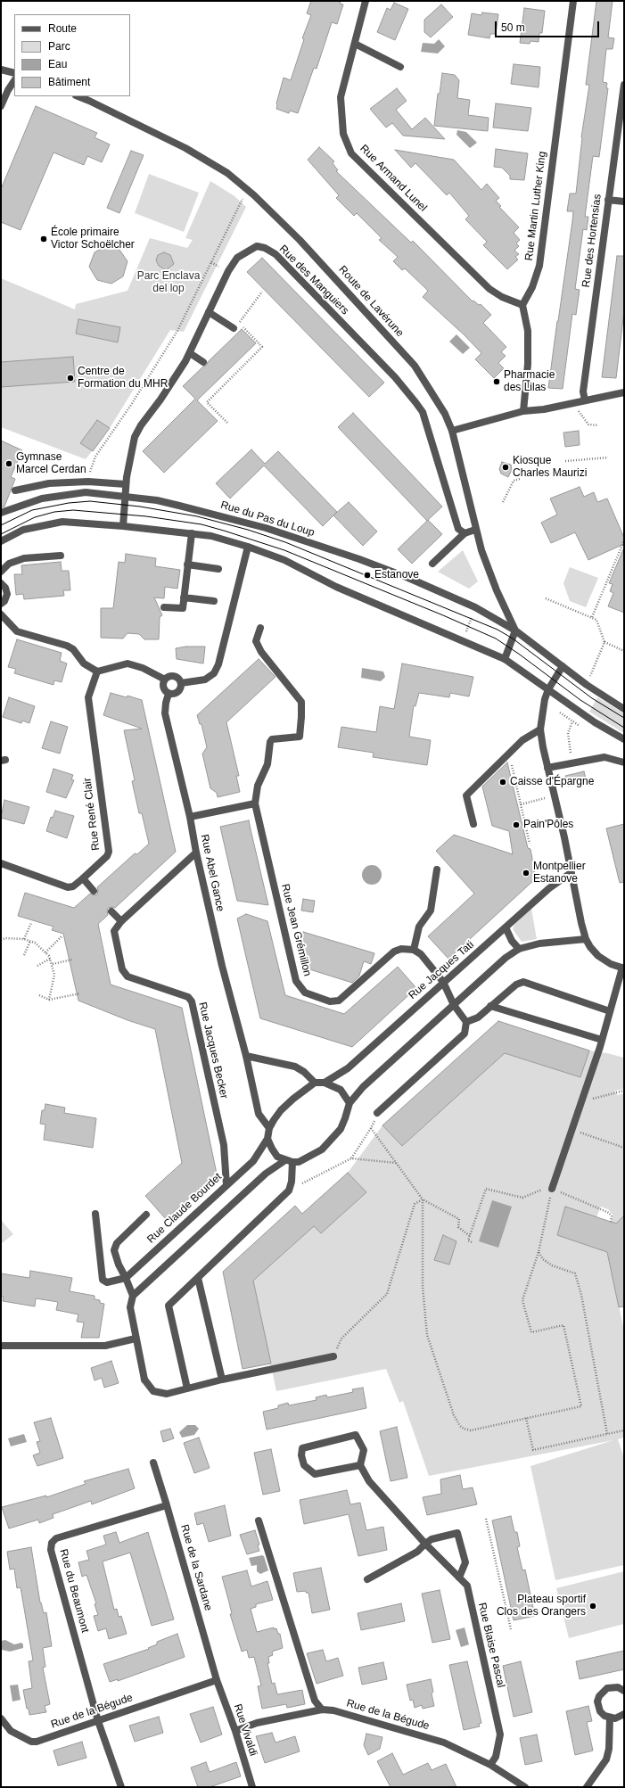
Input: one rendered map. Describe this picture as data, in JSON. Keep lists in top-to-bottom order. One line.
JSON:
{"streets":{"street":["Rue Armand Lunel","Rue Martin Luther King","Rue des Hortensias","Rue des Manguiers","Route de Lavérune","Rue du Pas du Loup","Rue René Clair","Rue Abel Gance","Rue Jean Grémillon","Rue Jacques Tati","Rue Jacques Becker","Rue Claude Bourdet","Rue de la Sardane","Rue du Beaumont","Rue Blaise Pascal","Rue de la Bégude","Rue Vivaldi"]},"crossings":[["Rue Armand Lunel","Rue Martin Luther King"],["Rue des Manguiers","Rue du Pas du Loup"],["Route de Lavérune","Rue du Pas du Loup"],["Rue Abel Gance","Rue Jacques Tati"],["Rue Abel Gance","Rue Jacques Becker"],["Rue Abel Gance","Rue Claude Bourdet"],["Rue Jacques Tati","Rue Claude Bourdet"],["Rue Jacques Becker","Rue Claude Bourdet"],["Rue de la Sardane","Rue du Beaumont"],["Rue de la Sardane","Rue de la Bégude"],["Rue de la Sardane","Rue Vivaldi"],["Rue du Beaumont","Rue de la Bégude"],["Rue Blaise Pascal","Rue de la Bégude"],["Rue de la Bégude","Rue Vivaldi"]],"parks":["Parc Enclava del lop"],"places":["École primaire Victor Schoëlcher","Centre de Formation du MHR","Pharmacie des Lilas","Gymnase Marcel Cerdan","Kiosque Charles Maurizi","Estanove","Caisse d'Épargne","Pain'Pôles","Montpellier Estanove","Plateau sportif Clos des Orangers"],"legend":["Route","Parc","Eau","Bâtiment"],"scale_bar":"50 m"}
